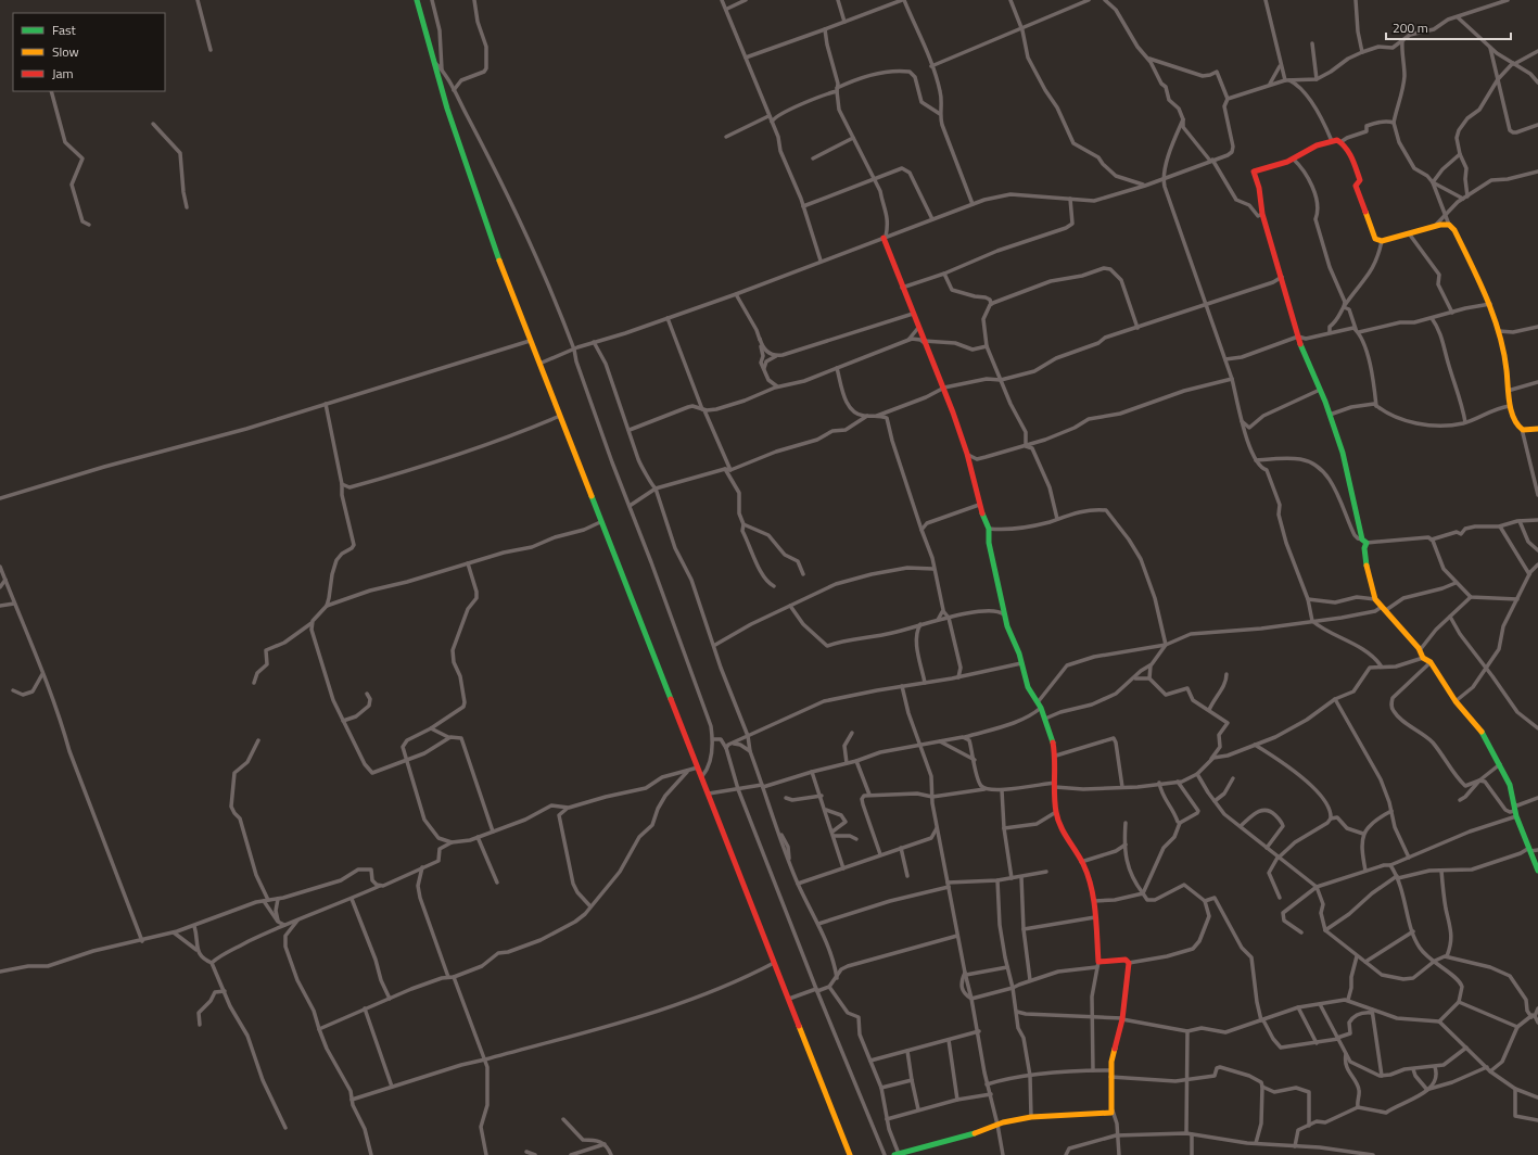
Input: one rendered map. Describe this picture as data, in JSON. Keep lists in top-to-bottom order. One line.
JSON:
{"legend":["Fast","Slow","Jam"],"scale_bar":"200 m"}
